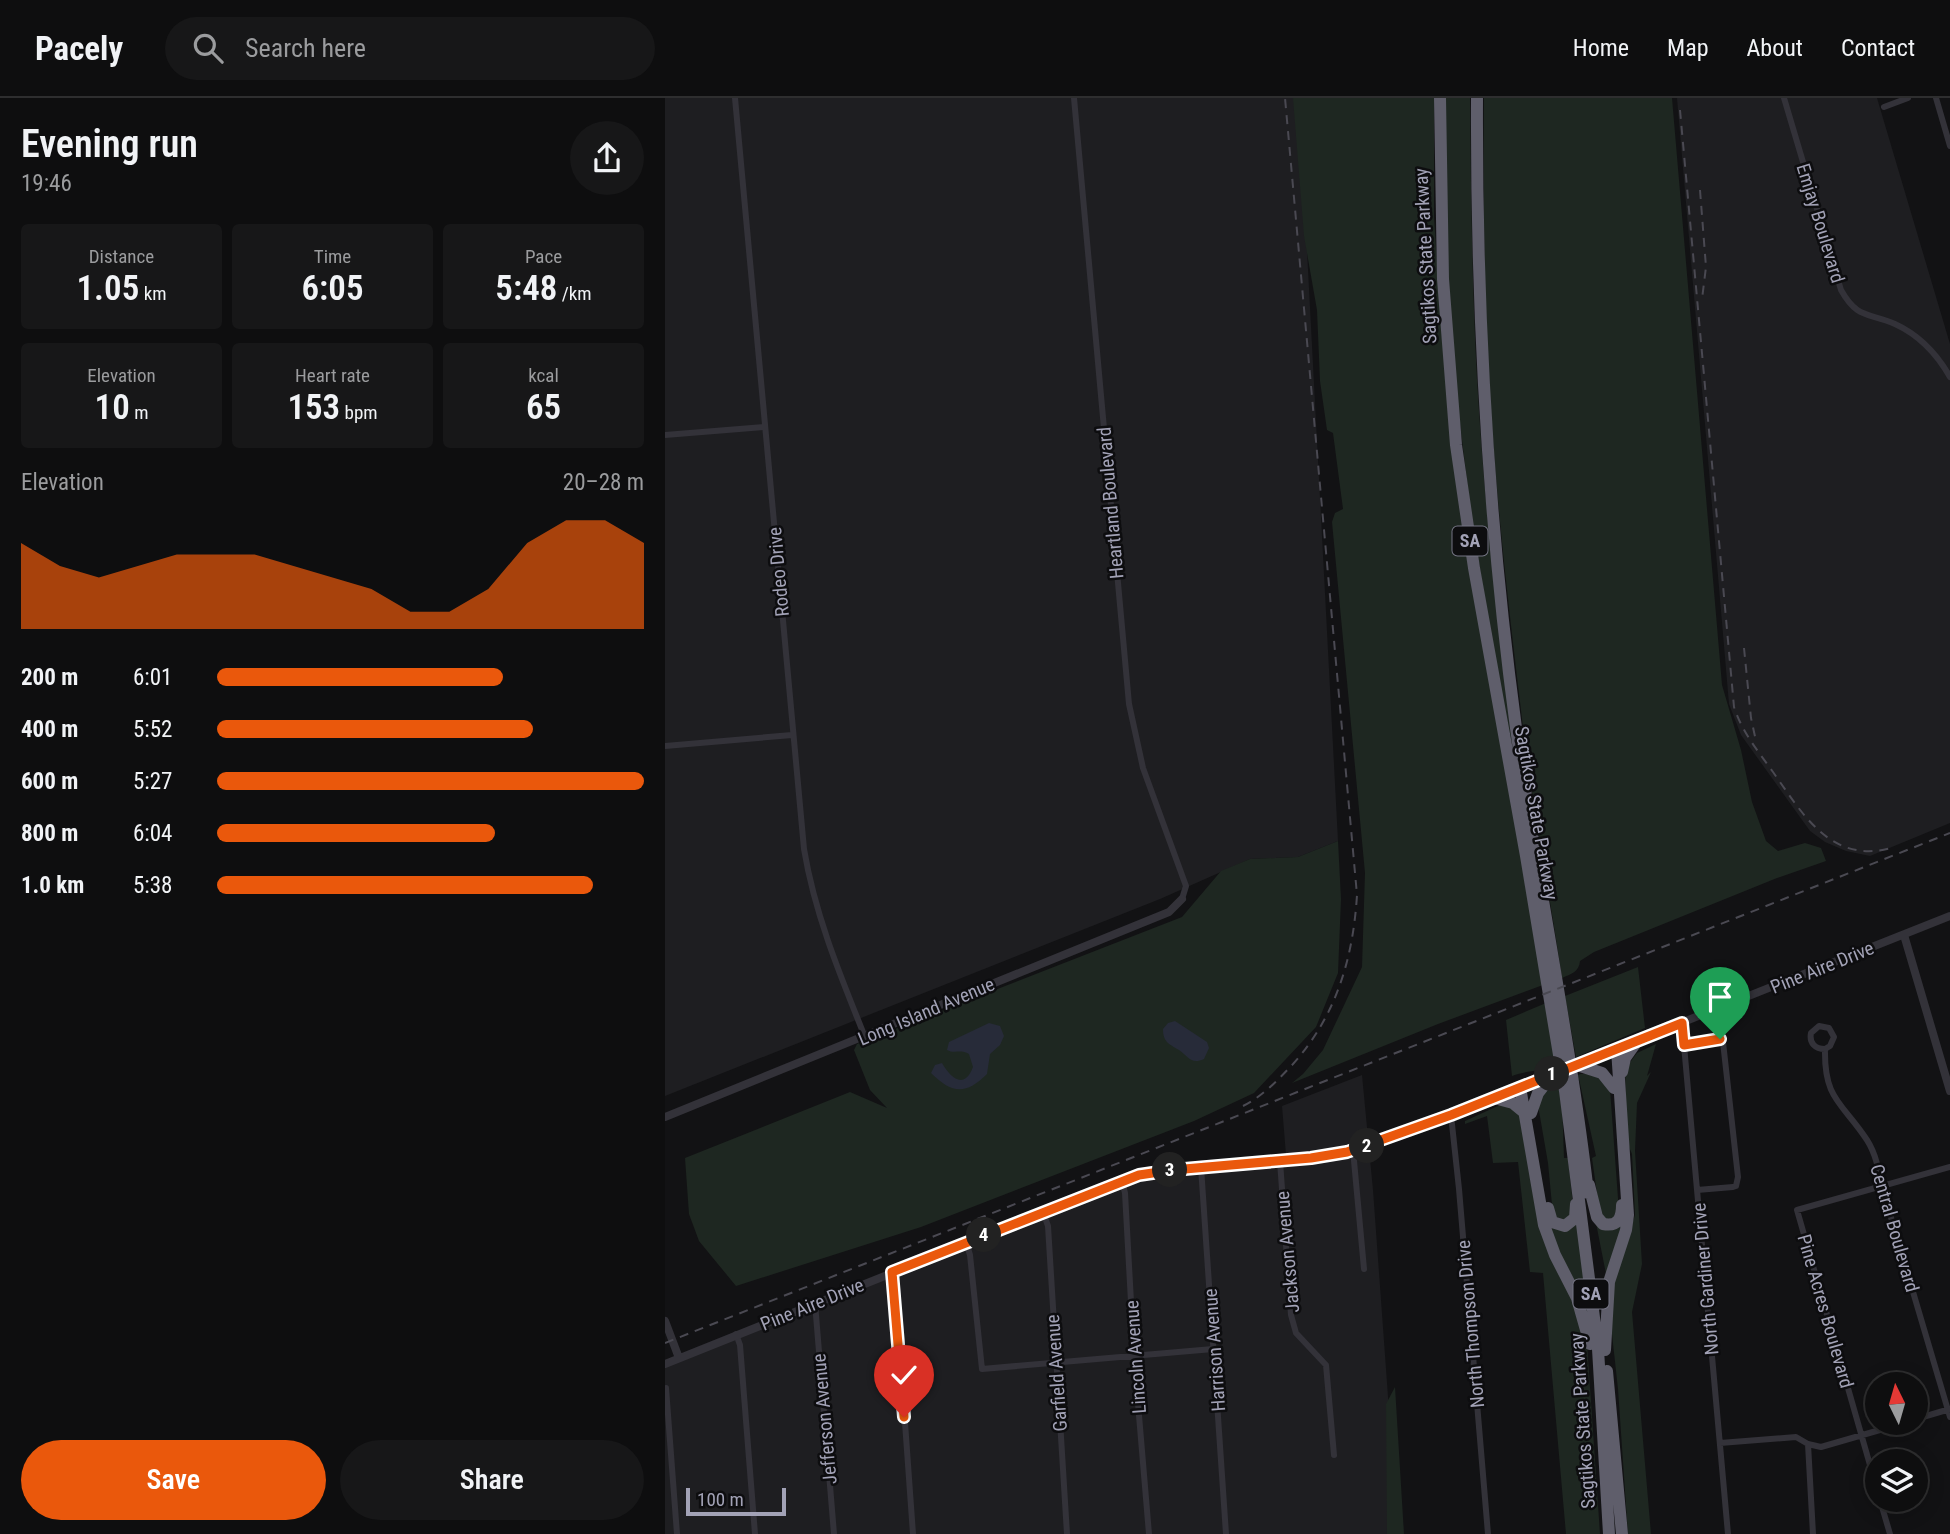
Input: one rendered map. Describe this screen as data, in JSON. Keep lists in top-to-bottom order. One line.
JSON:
{"streets":{"highway":["Sagtikos State Parkway","SA"],"street":["Emjay Boulevard","Heartland Boulevard","Rodeo Drive","Pine Aire Drive","Long Island Avenue","Central Boulevard","Jackson Avenue","North Gardiner Drive","Pine Acres Boulevard","North Thompson Drive","Harrison Avenue","Lincoln Avenue","Garfield Avenue","Jefferson Avenue"]},"crossings":[["Sagtikos State Parkway","Pine Aire Drive"],["Heartland Boulevard","Long Island Avenue"],["Rodeo Drive","Long Island Avenue"],["Pine Aire Drive","Jackson Avenue"],["Pine Aire Drive","North Gardiner Drive"],["Pine Aire Drive","North Thompson Drive"],["Pine Aire Drive","Harrison Avenue"],["Pine Aire Drive","Lincoln Avenue"],["Pine Aire Drive","Garfield Avenue"],["Pine Aire Drive","Jefferson Avenue"],["Central Boulevard","Pine Acres Boulevard"]],"scale_bar":"100 m","north":"top","page":{"header":"Pacely","search":"Search here","nav":["Home","Map","About","Contact"],"heading":["Evening run","19:46"],"stats":[["Distance","1.05 km"],["Time","6:05"],["Pace","5:48 /km"],["Elevation","10 m"],["Heart rate","153 bpm"],["kcal","65"]],"chart":["Elevation","20–28 m"],"list":[{"name":"200 m","note":"6:01"},{"name":"400 m","note":"5:52"},{"name":"600 m","note":"5:27"},{"name":"800 m","note":"6:04"},{"name":"1.0 km","note":"5:38"}],"pins":["1","2","3","4"],"buttons":["Save","Share"],"scale":"100 m"}}
